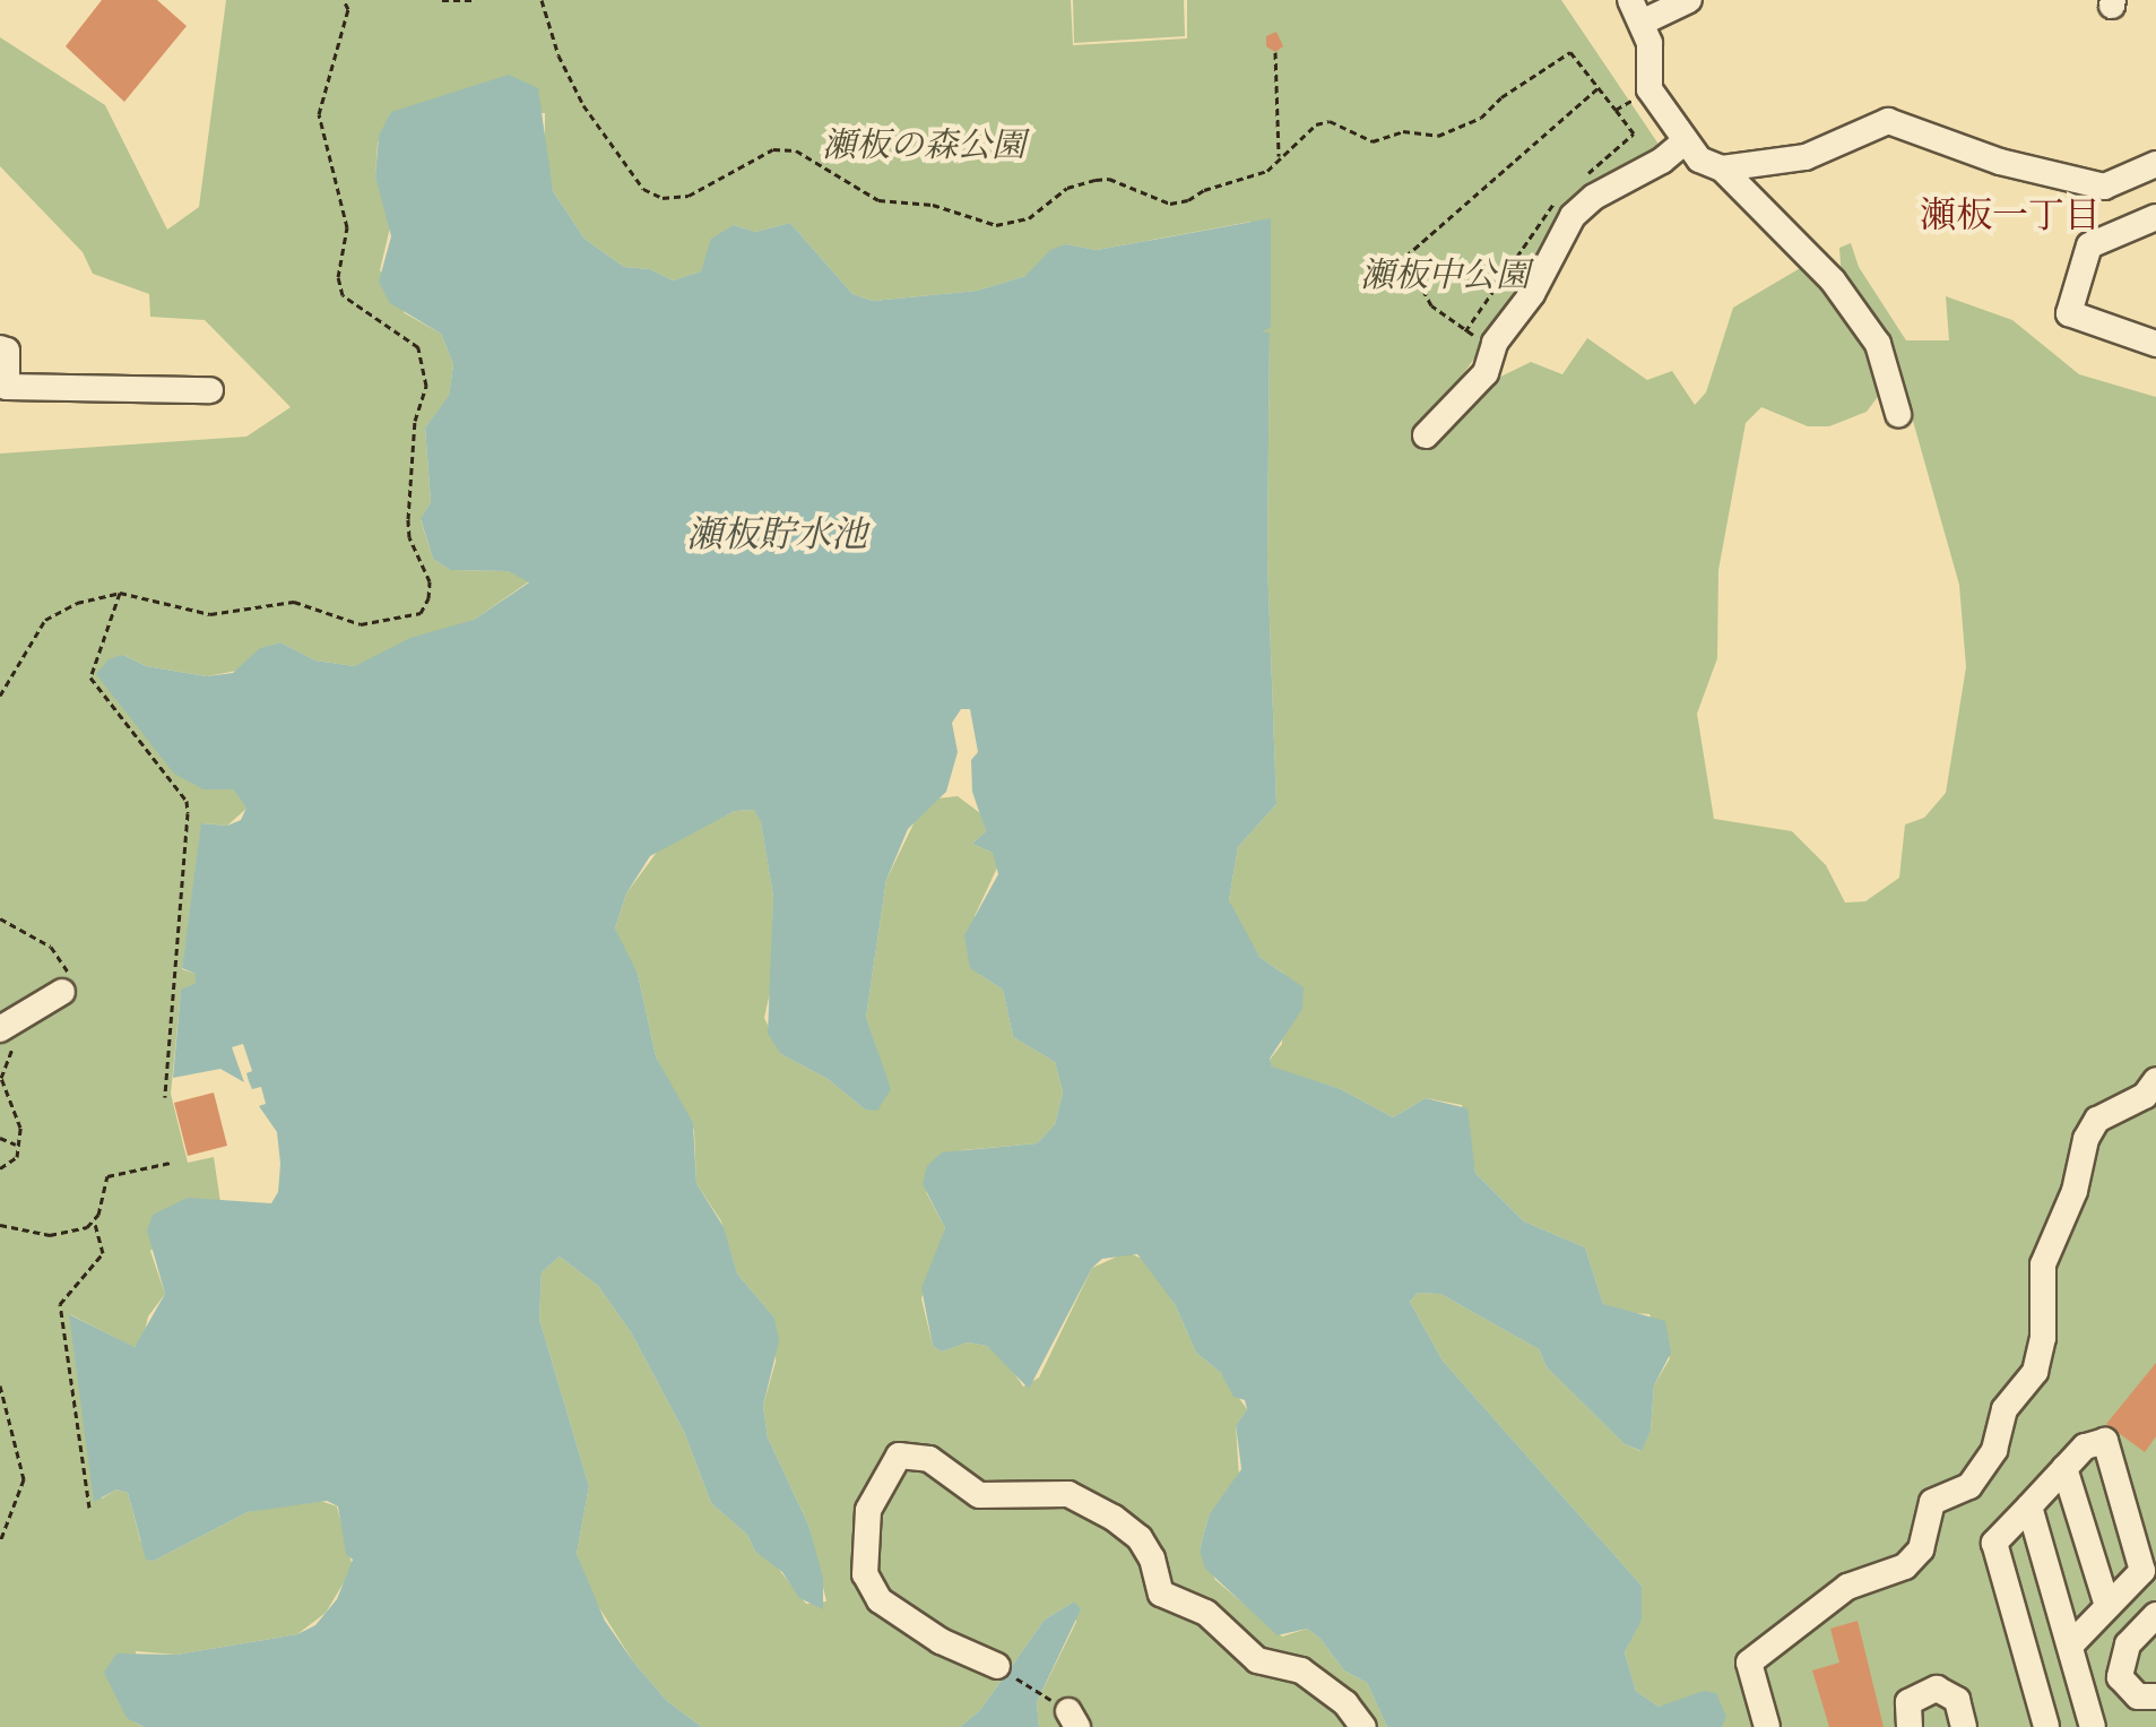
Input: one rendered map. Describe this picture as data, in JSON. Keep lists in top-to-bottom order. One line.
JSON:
{"districts":["瀬板一丁目"],"water":["瀬板貯水池"],"parks":["瀬板の森公園","瀬板中公園"]}
